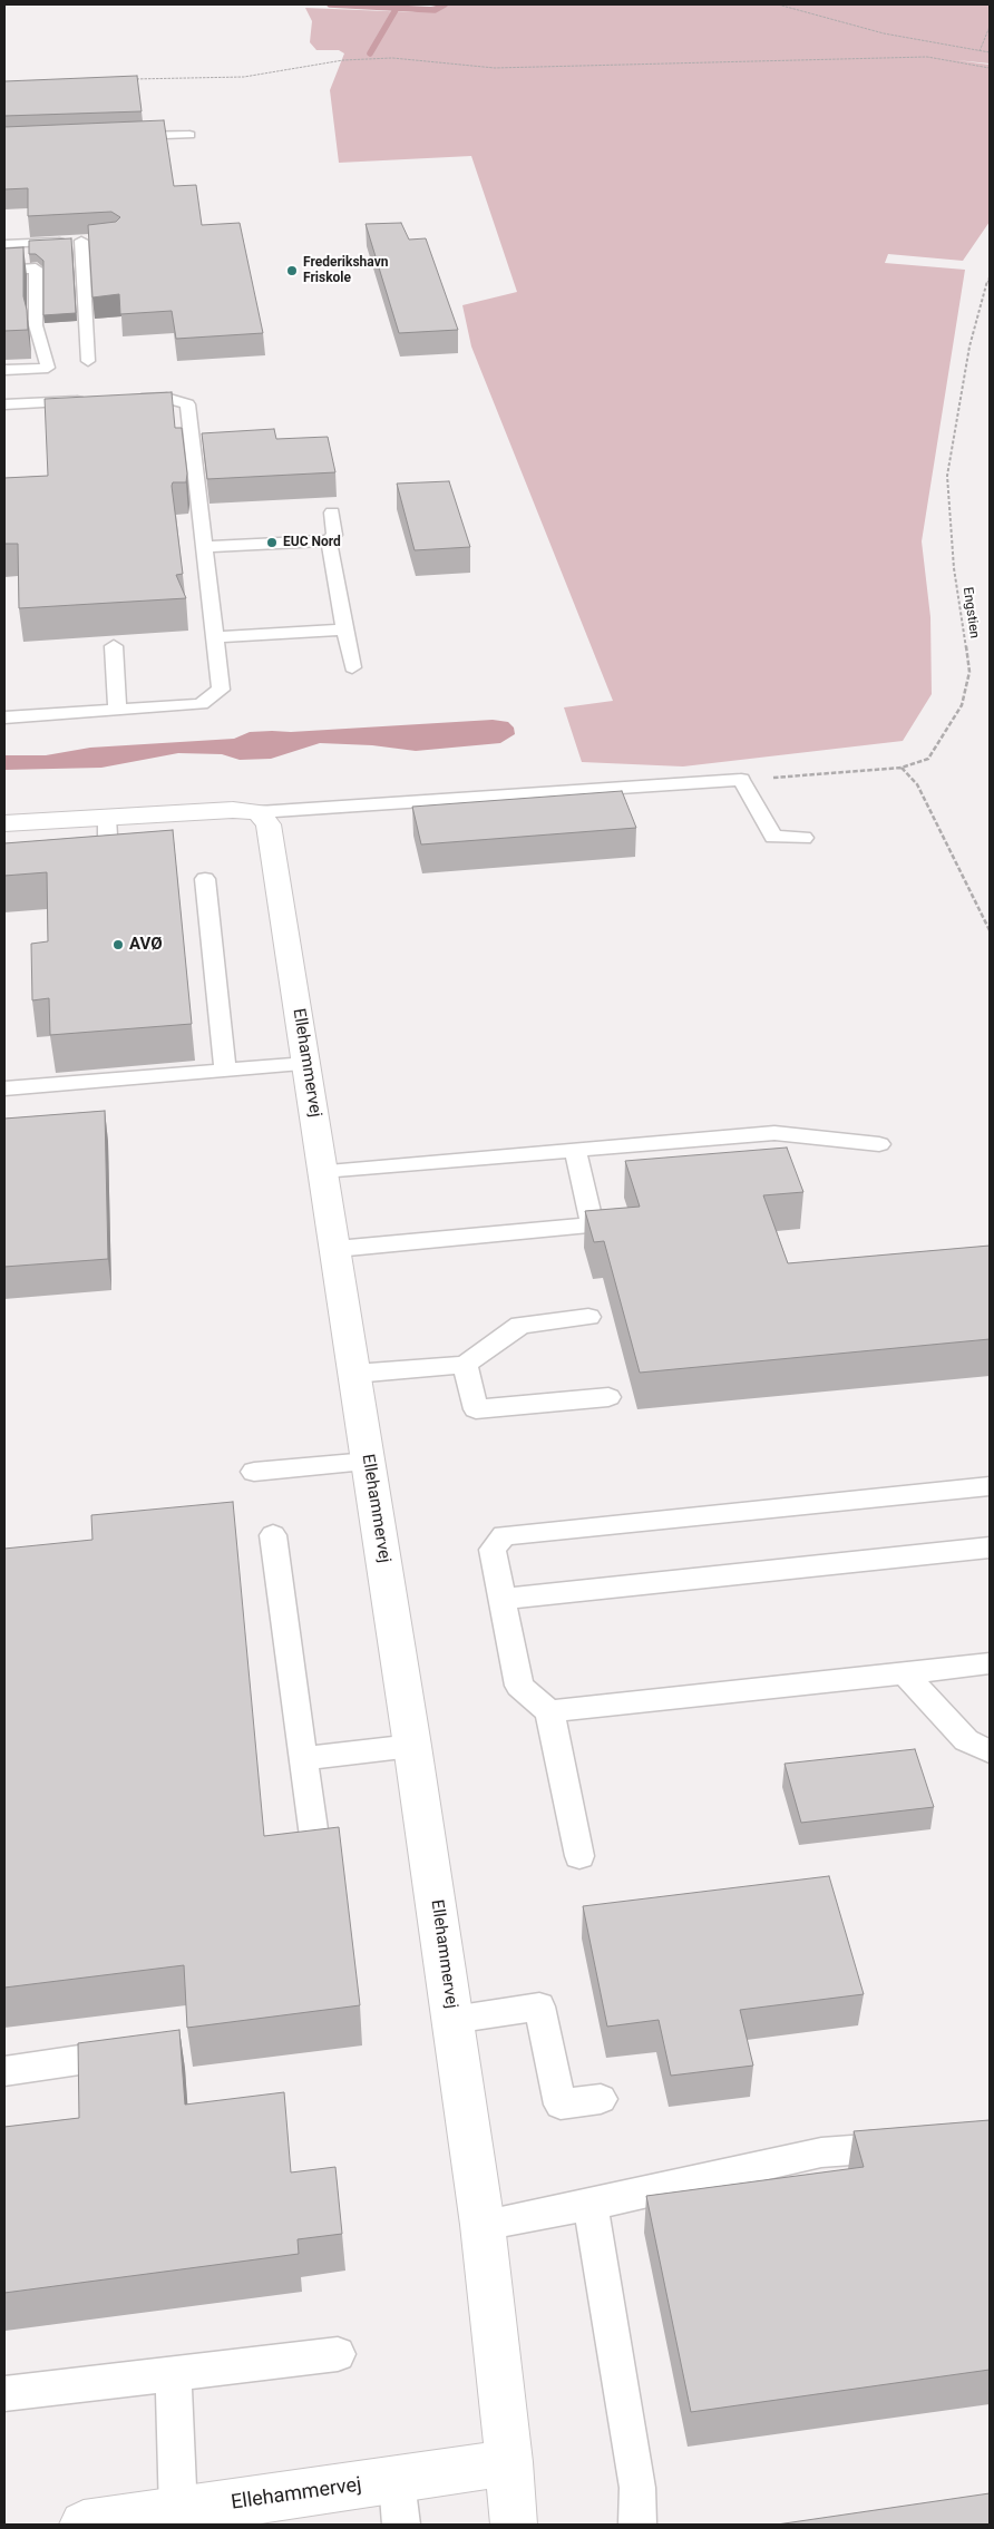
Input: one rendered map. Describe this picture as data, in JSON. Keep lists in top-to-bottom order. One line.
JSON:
{"streets":{"street":["Ellehammervej"],"path":["Engstien"]},"places":["Frederikshavn Friskole","EUC Nord","AVØ"]}
